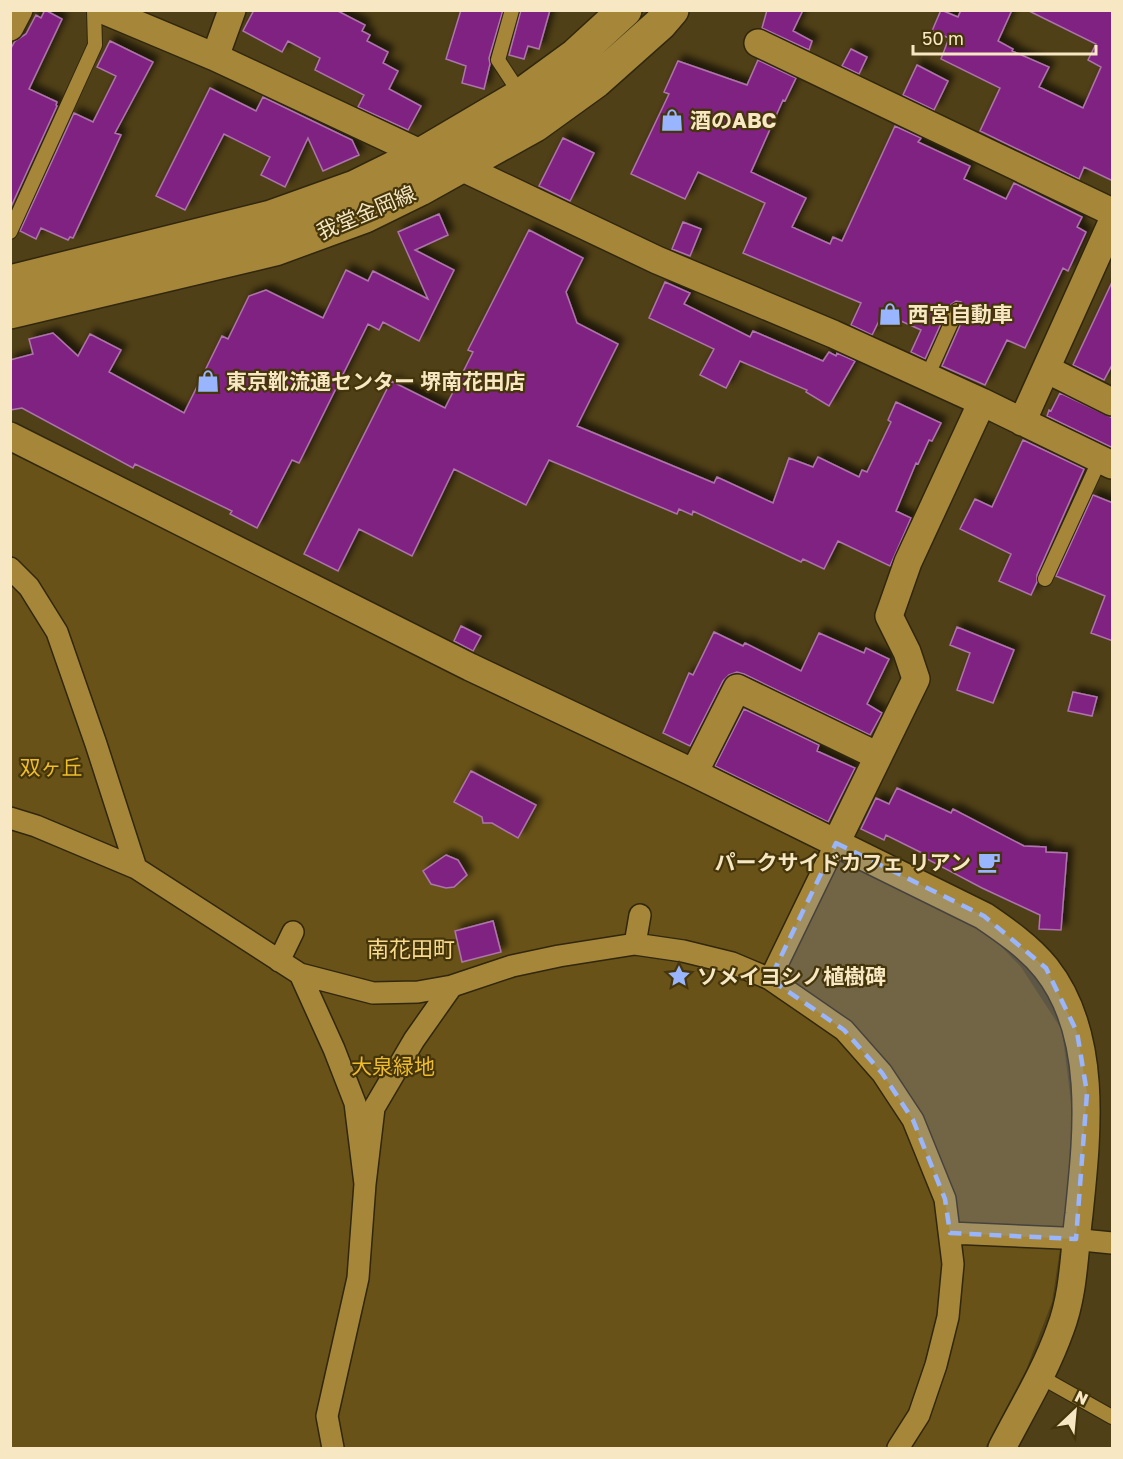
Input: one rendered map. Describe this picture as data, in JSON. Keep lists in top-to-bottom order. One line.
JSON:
{"streets":{"main road":["我堂金岡線"]},"districts":["南花田町"],"parks":["双ヶ丘","大泉緑地"],"places":{"shop":["酒のABC","西宮自動車","東京靴流通センター 堺南花田店"],"cafe":["パークサイドカフェ リアン"],"place":["ソメイヨシノ植樹碑"]},"scale_bar":"50 m","north":"top right"}
